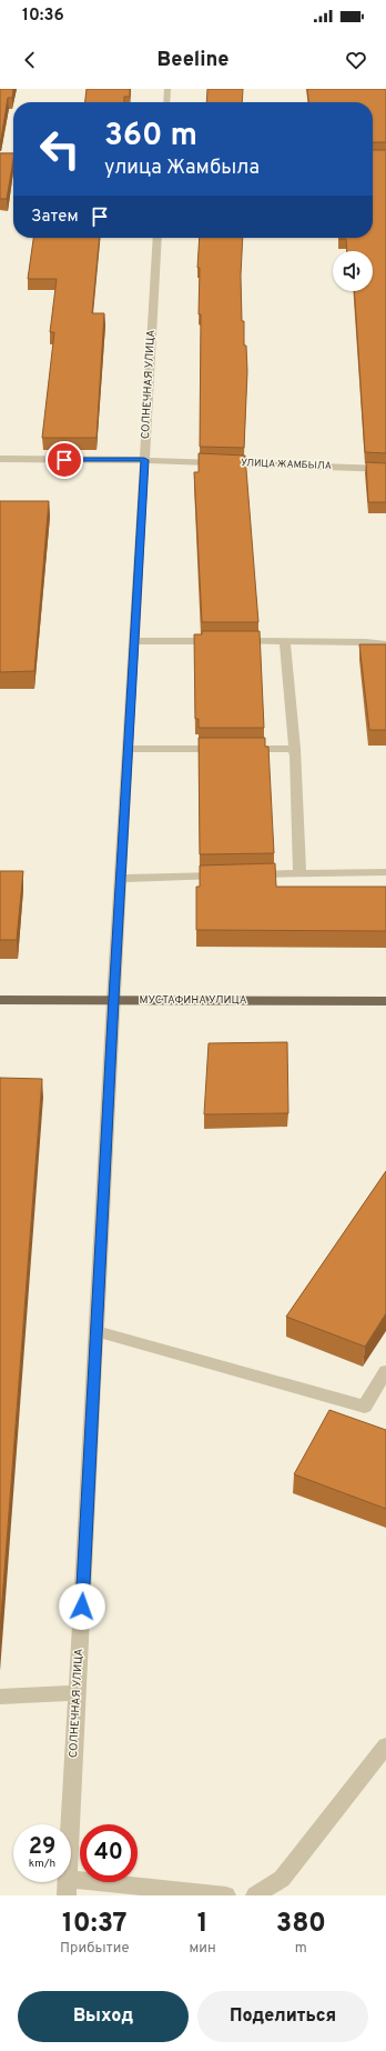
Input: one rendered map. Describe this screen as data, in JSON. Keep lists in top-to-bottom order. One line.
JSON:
{"streets":{"main road":["МУСТАФИНА УЛИЦА"],"street":["СОЛНЕЧНАЯ УЛИЦА","УЛИЦА ЖАМБЫЛА"]},"crossings":[["СОЛНЕЧНАЯ УЛИЦА","УЛИЦА ЖАМБЫЛА"],["СОЛНЕЧНАЯ УЛИЦА","МУСТАФИНА УЛИЦА"]],"page":{"status":"10:36","header":"Beeline","turn":["360 m","улица Жамбыла"],"then":"Затем","speed":"29 km/h","limit":"40","eta":["10:37","Прибытие","1","мин","380","m"],"buttons":["Выход","Поделиться"]}}
